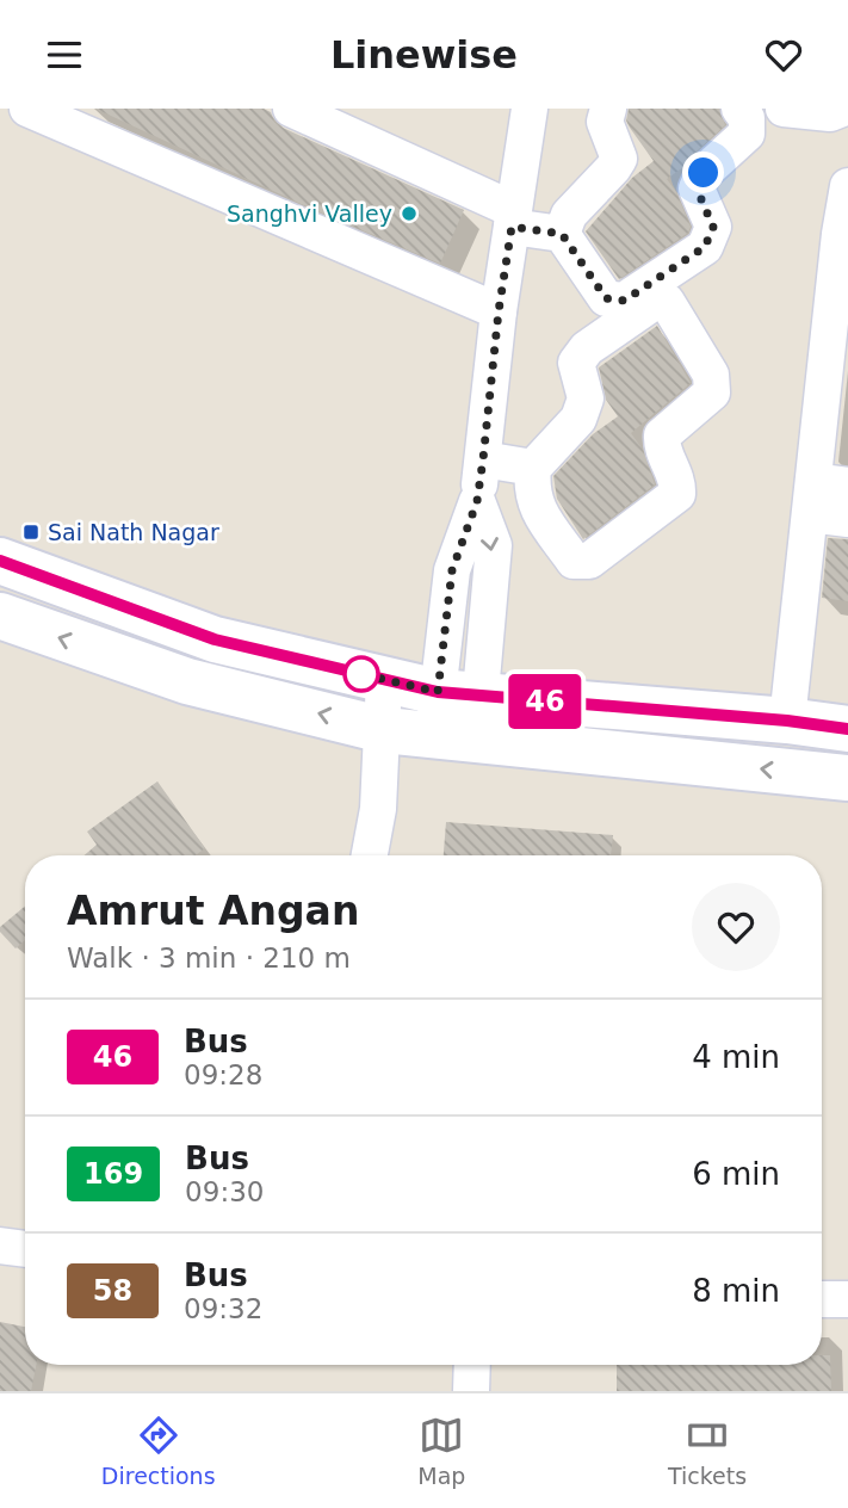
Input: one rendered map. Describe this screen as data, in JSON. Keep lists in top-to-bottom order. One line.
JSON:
{"places":{"other":["Sanghvi Valley"],"transit":["Sai Nath Nagar"]},"lines":["bus line 46"],"page":{"header":"Linewise","on_map":"46","heading":["Amrut Angan","Walk · 3 min · 210 m"],"list":[{"mark":"46","name":"Bus","note":"09:28","value":"4 min"},{"mark":"169","name":"Bus","note":"09:30","value":"6 min"},{"mark":"58","name":"Bus","note":"09:32","value":"8 min"}],"tabs":["Directions","Map","Tickets"]}}
